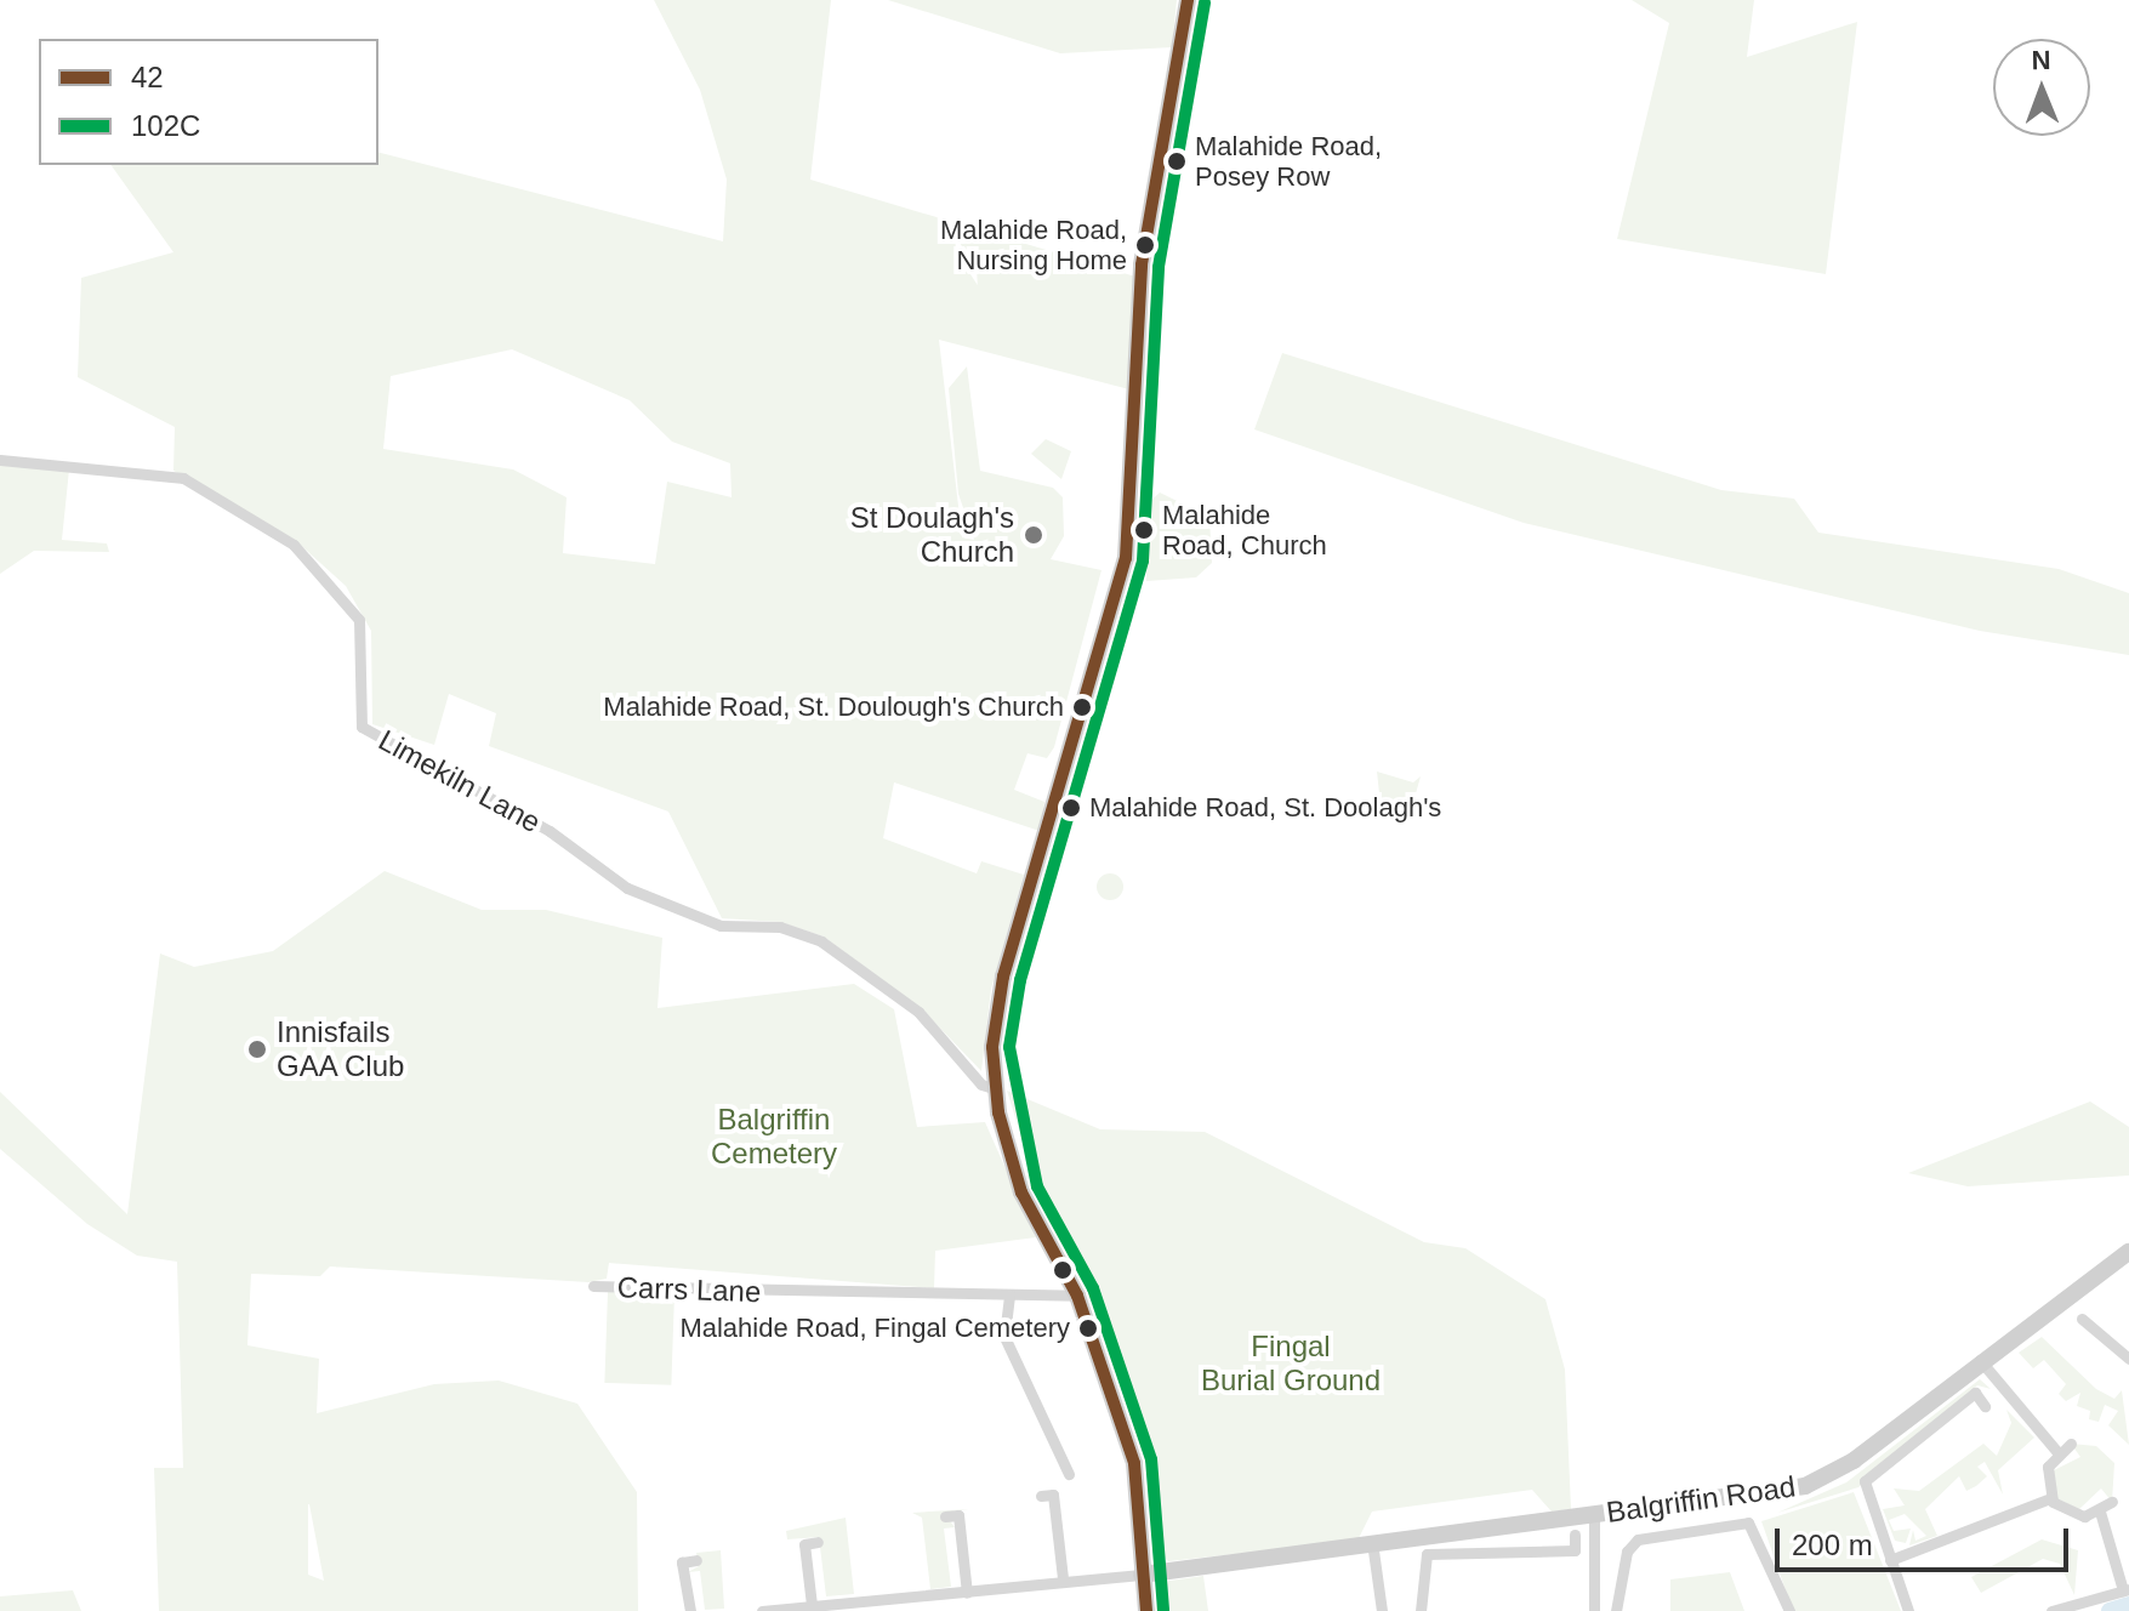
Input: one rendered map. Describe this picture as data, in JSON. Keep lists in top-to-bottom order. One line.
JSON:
{"streets":{"main road":["Balgriffin Road"],"street":["Limekiln Lane","Carrs Lane"]},"parks":["Balgriffin Cemetery","Fingal Burial Ground"],"places":["Malahide Road, Posey Row","Malahide Road, Nursing Home","Malahide Road, Church","St Doulagh's Church","Malahide Road, St. Doulough's Church","Malahide Road, St. Doolagh's","Innisfails GAA Club","Malahide Road, Fingal Cemetery"],"lines":["transit line 42","transit line 102C"],"legend":["42","102C"],"scale_bar":"200 m","north":"top"}
